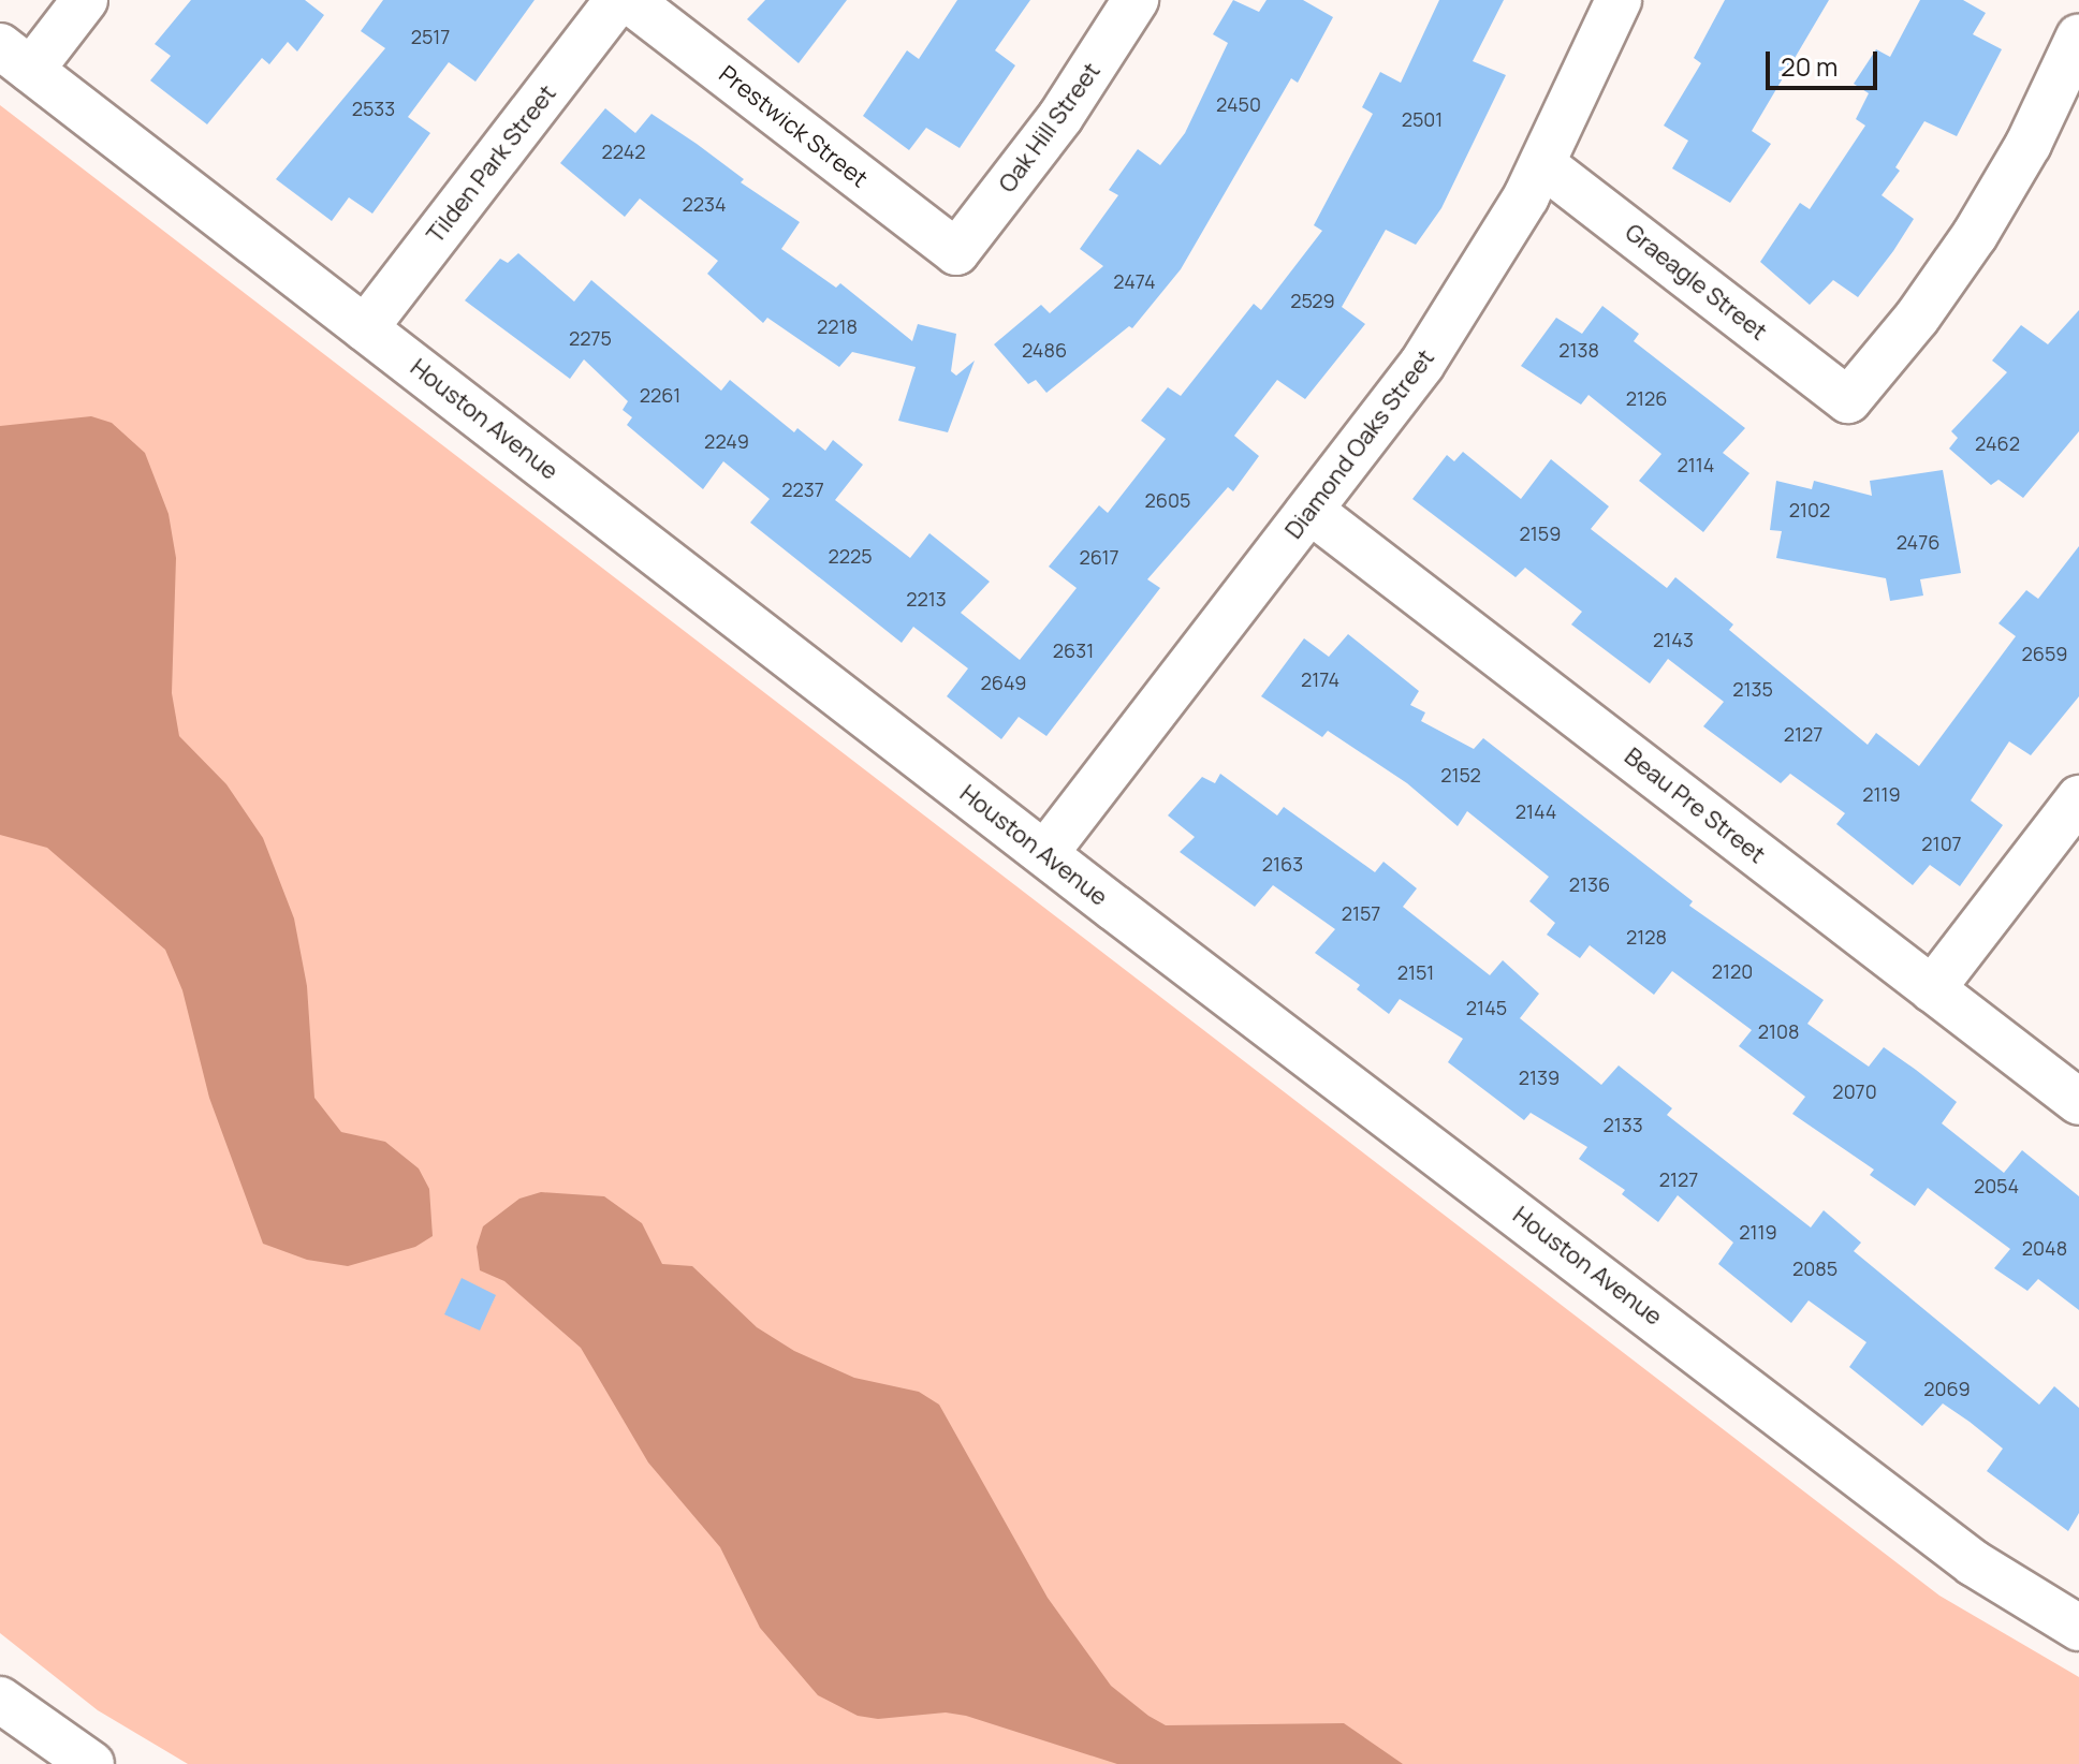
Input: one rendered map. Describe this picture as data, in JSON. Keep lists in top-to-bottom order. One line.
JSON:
{"streets":{"street":["Prestwick Street","Oak Hill Street","Tilden Park Street","Graeagle Street","Houston Avenue","Diamond Oaks Street","Beau Pre Street"]},"crossings":[["Prestwick Street","Oak Hill Street"],["Tilden Park Street","Houston Avenue"],["Graeagle Street","Diamond Oaks Street"],["Houston Avenue","Diamond Oaks Street"],["Diamond Oaks Street","Beau Pre Street"]],"house_numbers":["2517","2450","2533","2501","2242","2234","2474","2529","2218","2275","2486","2138","2261","2126","2249","2462","2114","2237","2605","2102","2159","2476","2225","2617","2213","2143","2631","2659","2174","2649","2135","2127","2152","2119","2144","2107","2163","2136","2157","2128","2120","2151","2145","2108","2139","2070","2133","2127","2054","2119","2048","2085","2069"],"scale_bar":"20 m"}
